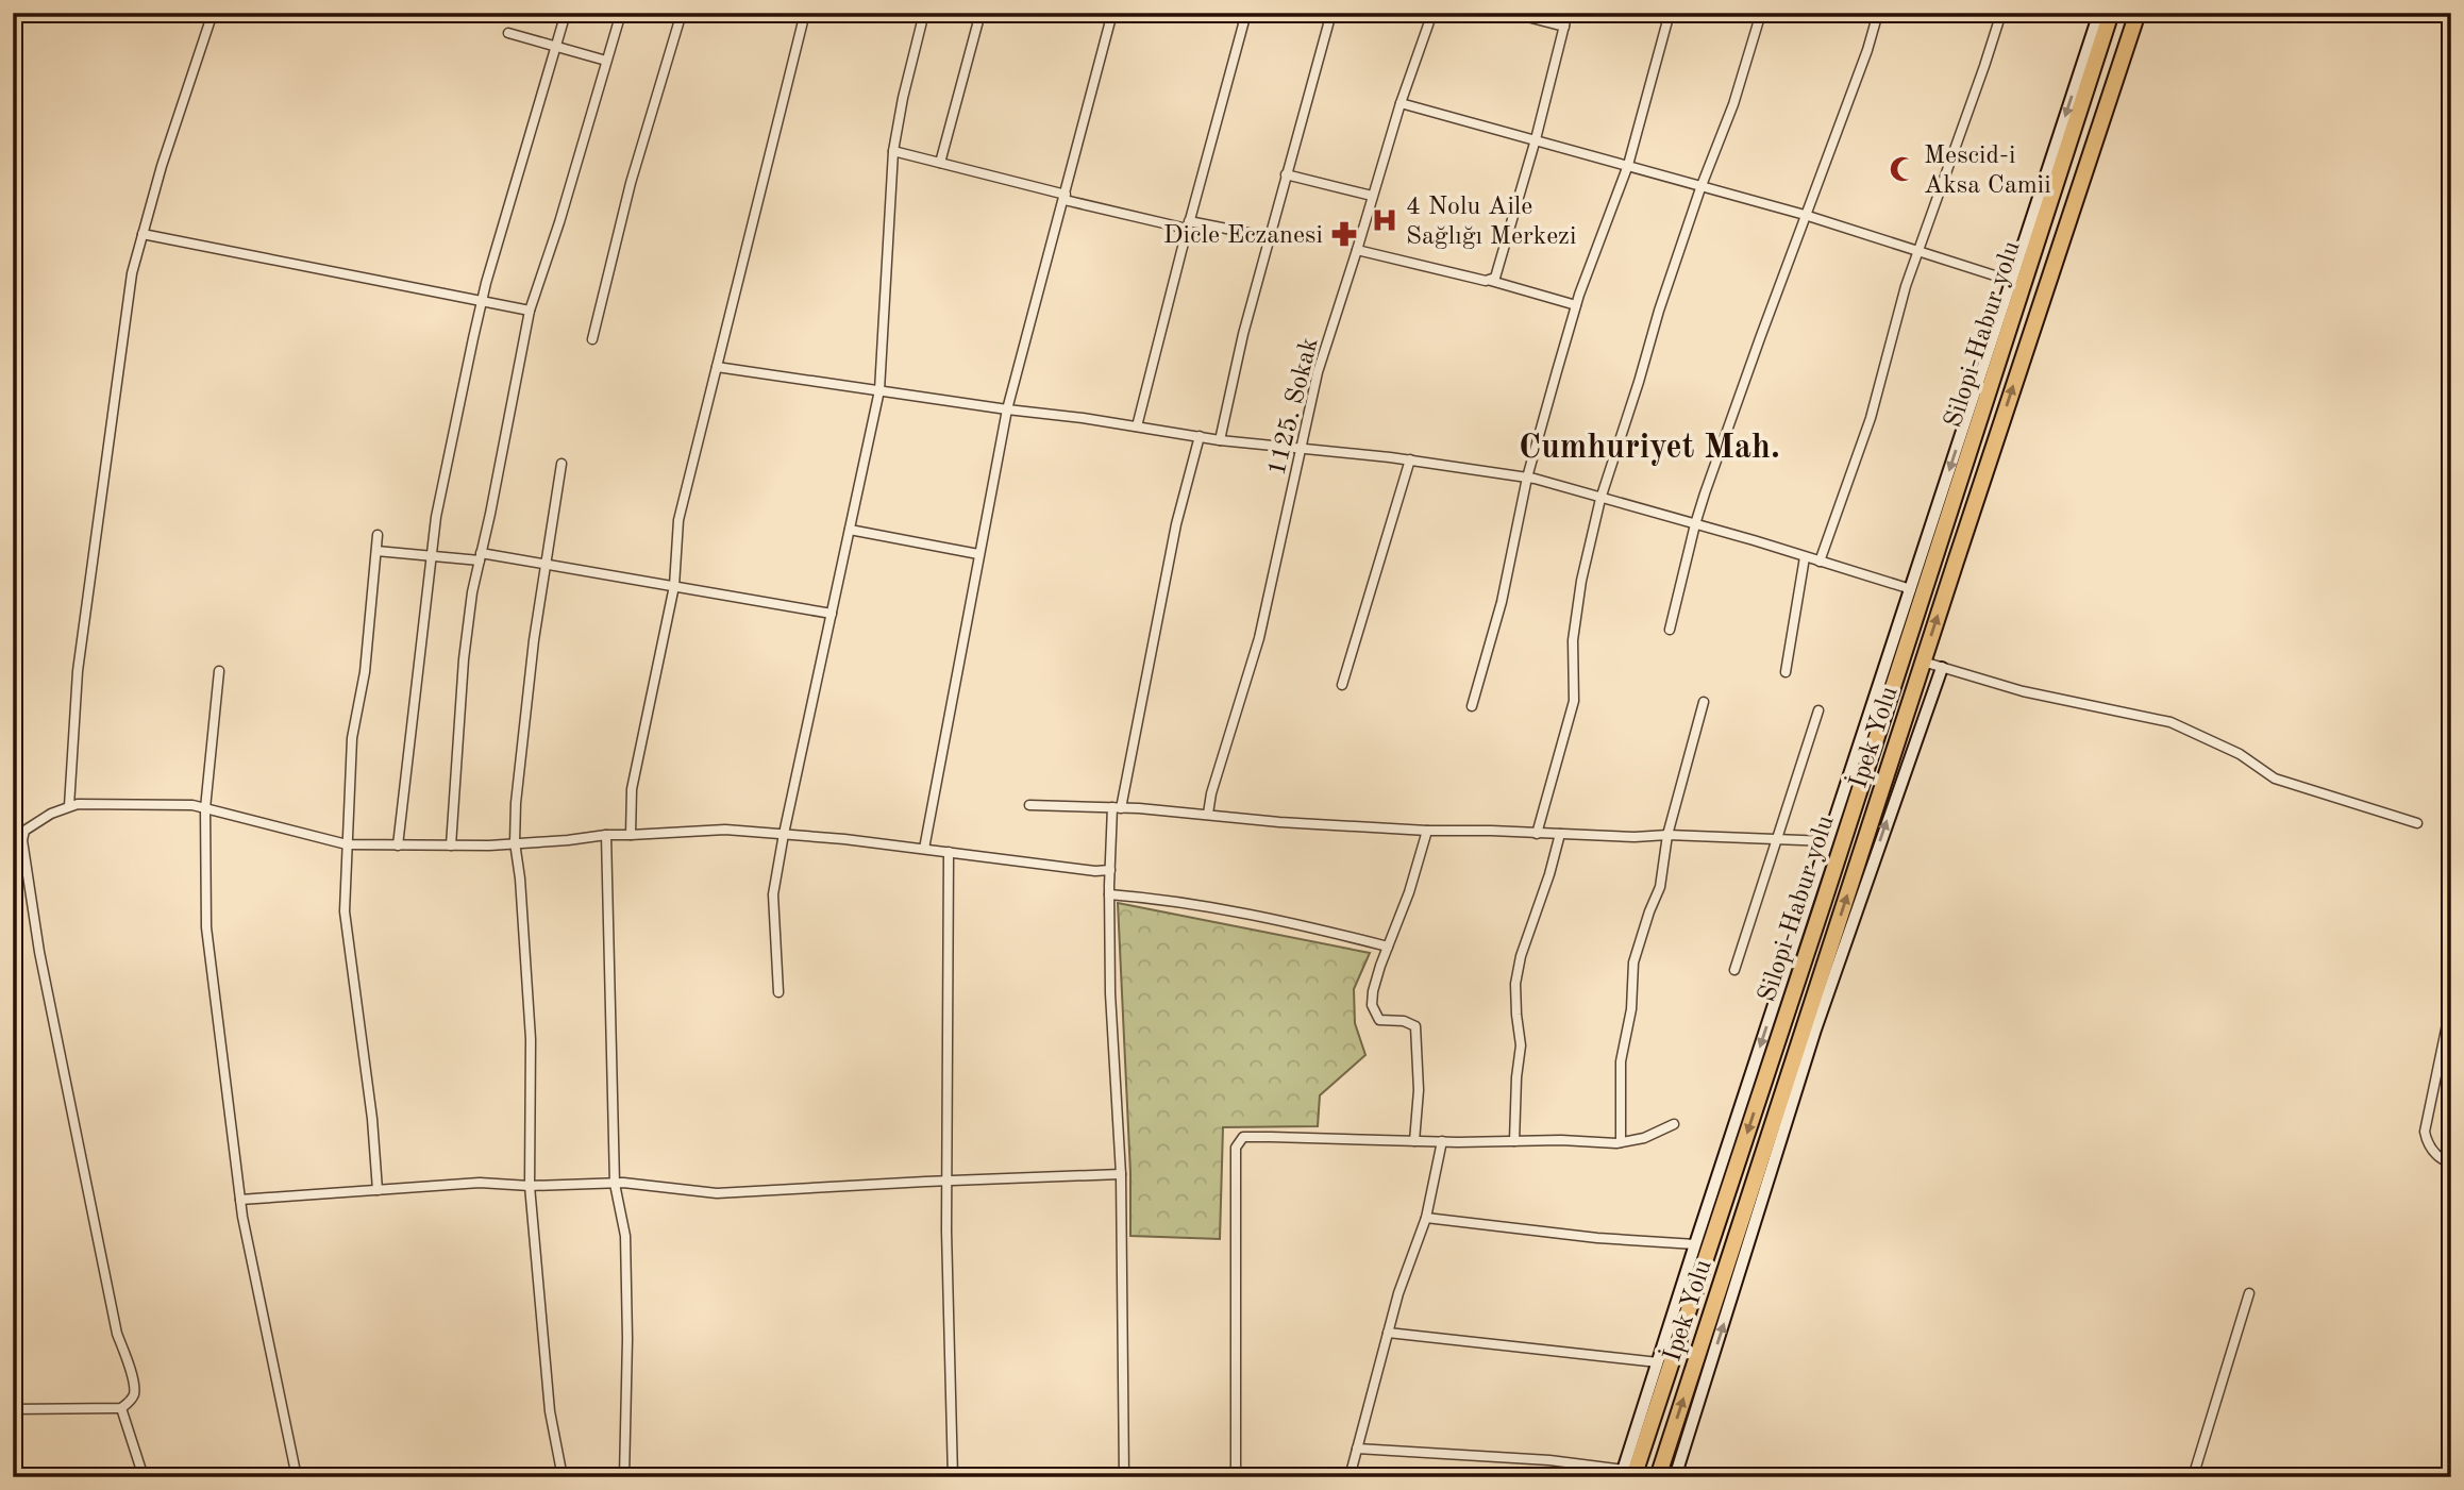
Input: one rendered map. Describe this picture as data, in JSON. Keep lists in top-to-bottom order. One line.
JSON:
{"streets":{"highway":["Silopi-Habur yolu","İpek Yolu"],"street":["1125. Sokak"]},"one_way":["Silopi-Habur yolu","İpek Yolu"],"districts":["Cumhuriyet Mah."],"places":{"mosque":["Mescid-i Aksa Camii"],"hospital":["4 Nolu Aile Sağlığı Merkezi"],"pharmacy":["Dicle Eczanesi"]}}
